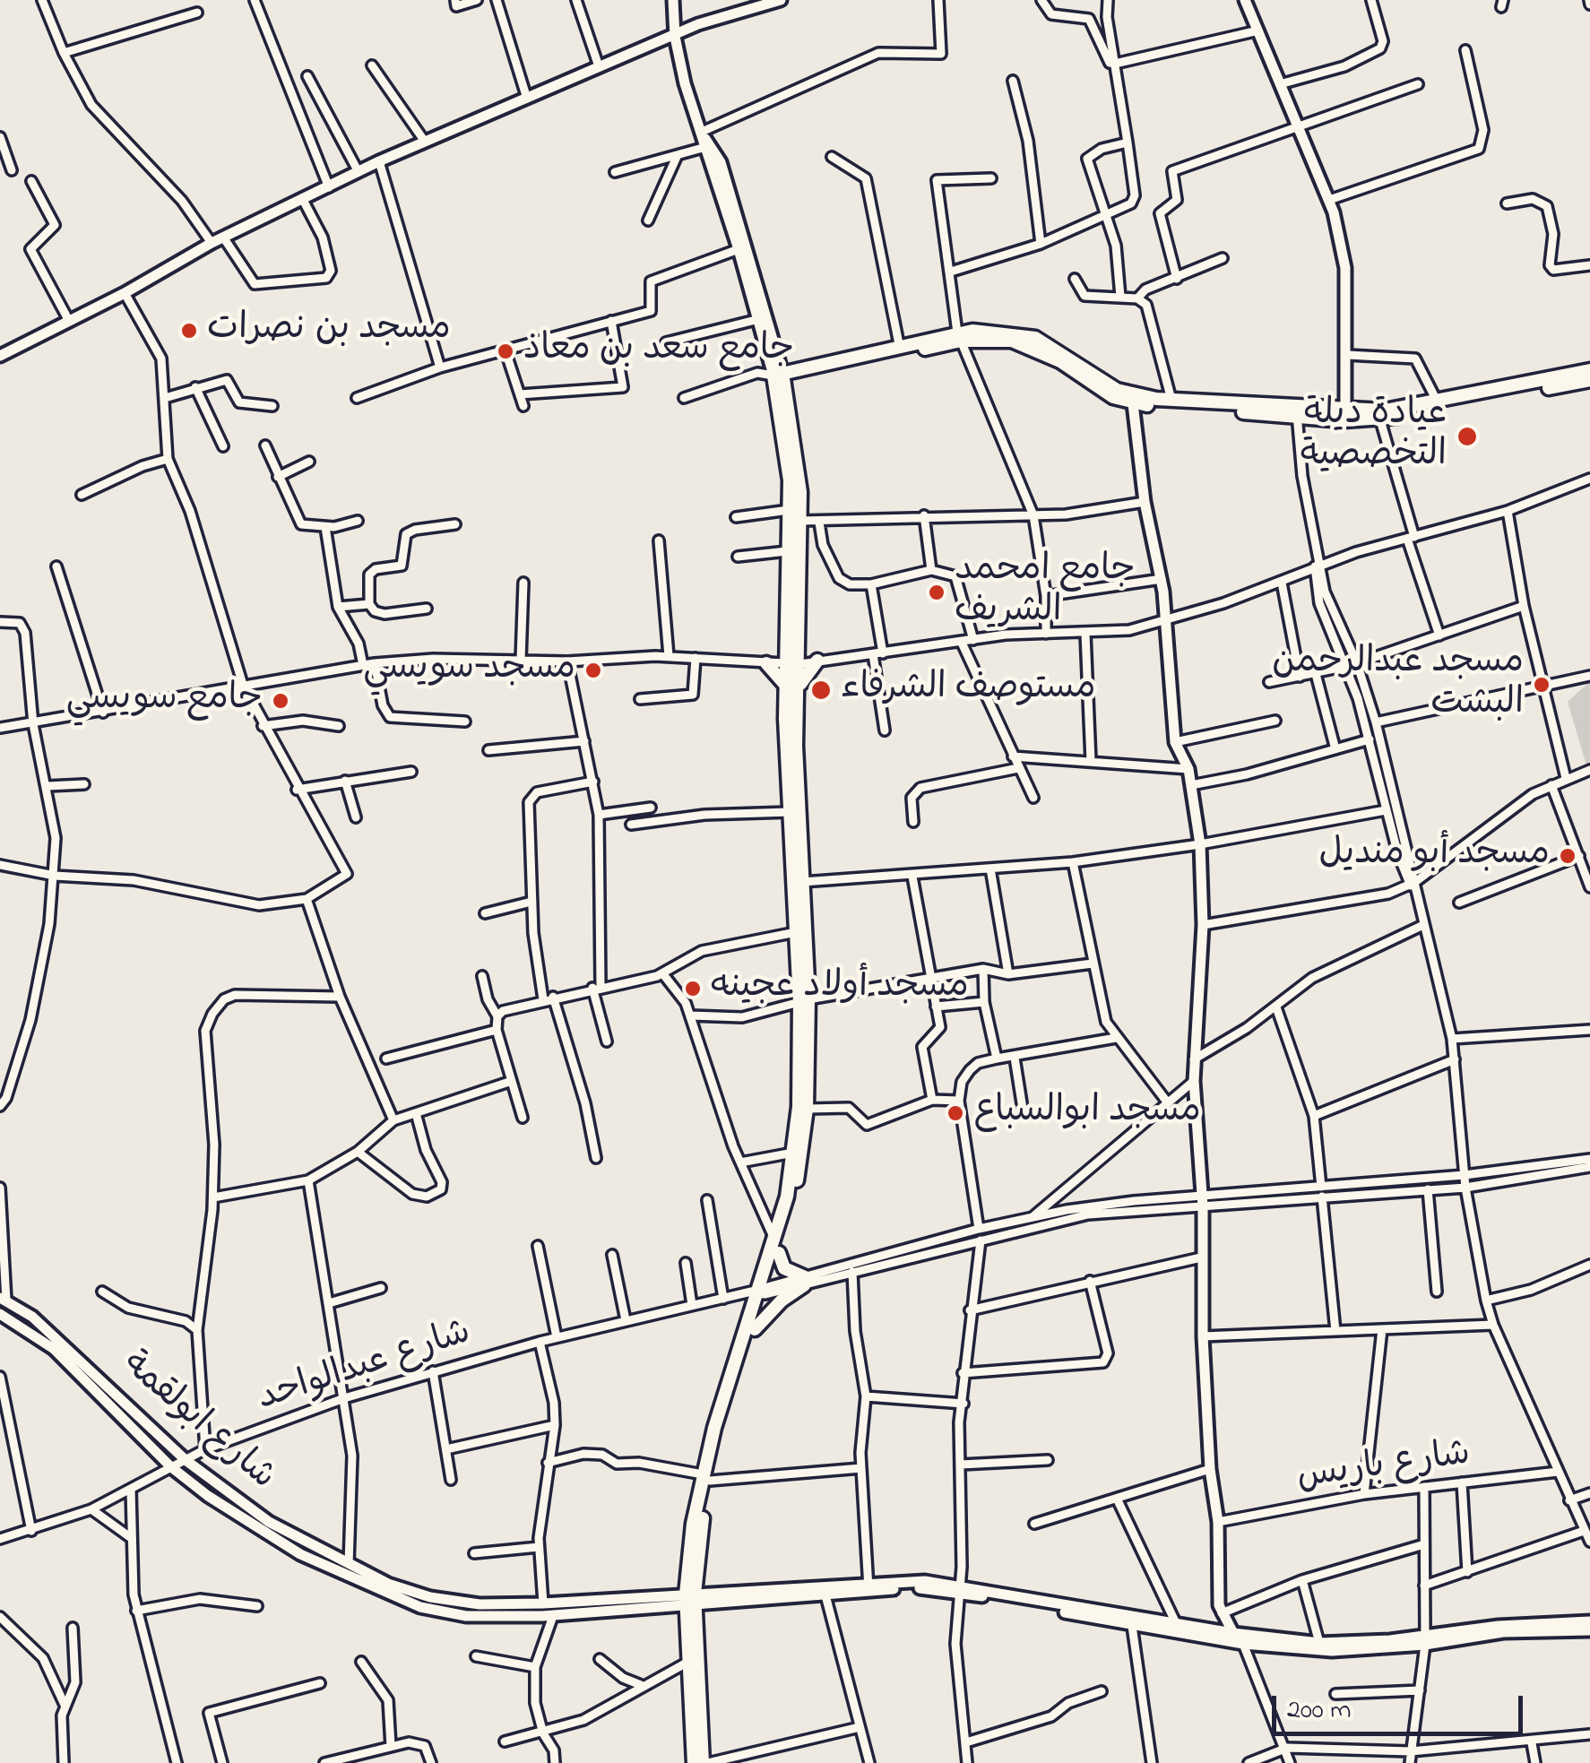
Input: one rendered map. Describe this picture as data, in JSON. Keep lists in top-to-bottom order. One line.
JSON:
{"streets":{"street":["شارع عبدالواحد","شارع ابولقمة","شارع باريس"]},"crossings":[["شارع عبدالواحد","شارع ابولقمة"]],"places":["مسجد بن نصرات","جامع سعد بن معاذ","عيادة ديلة التخصصية","جامع امحمد الشريف","مسجد سويسي","مسجد عبدالرحمن البشت","مستوصف الشرفاء","جامع سويسي","مسجد أبو منديل","مسجد أولاد عجينه","مسجد ابوالسباع"],"scale_bar":"200 m"}
